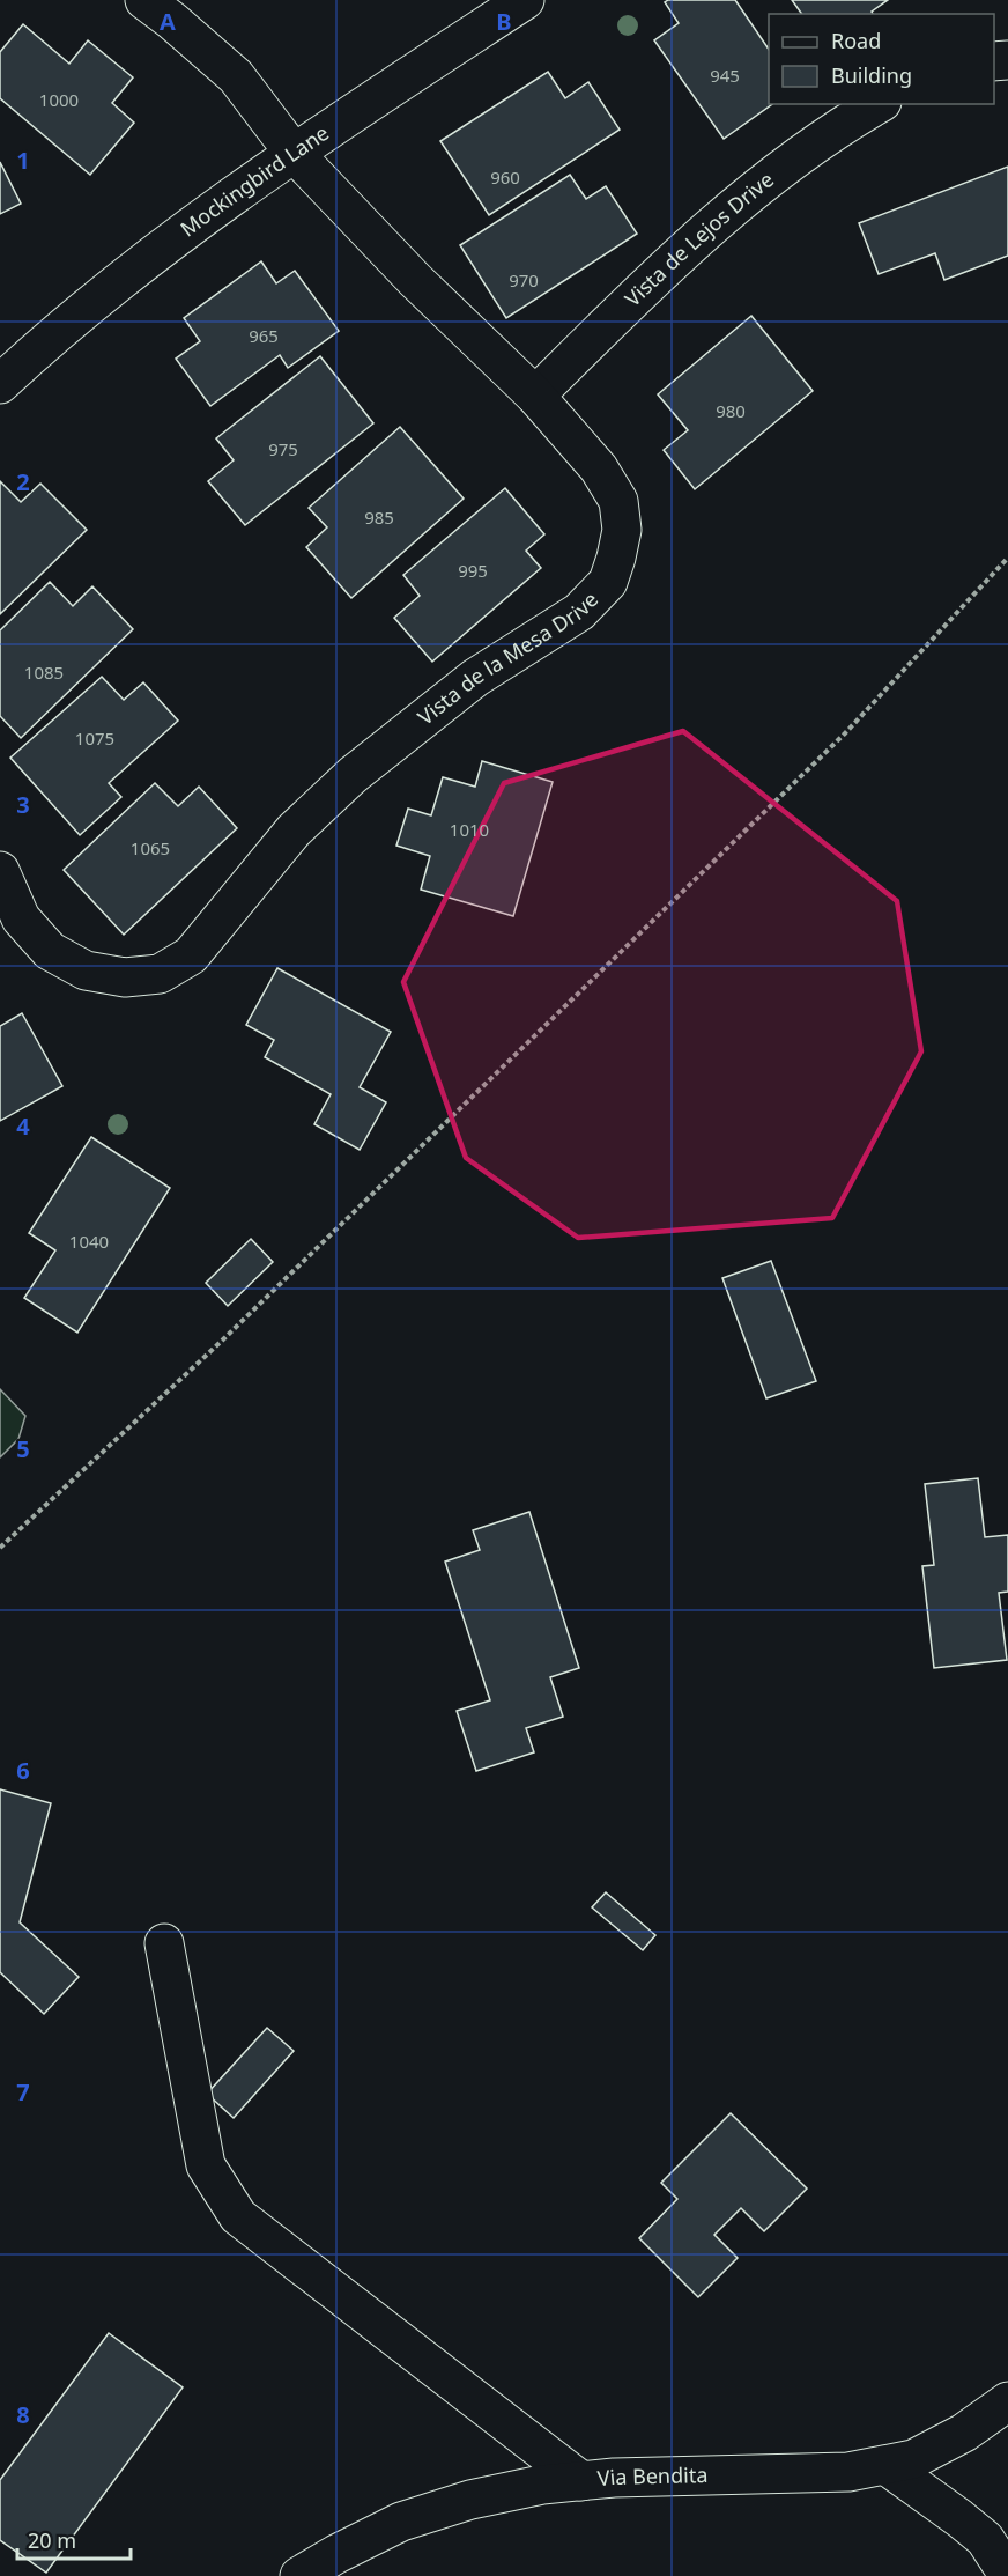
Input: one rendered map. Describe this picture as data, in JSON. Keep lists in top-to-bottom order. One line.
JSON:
{"streets":{"street":["Mockingbird Lane","Vista de Lejos Drive","Vista de la Mesa Drive","Via Bendita"]},"crossings":[["Mockingbird Lane","Vista de la Mesa Drive"],["Vista de Lejos Drive","Vista de la Mesa Drive"]],"house_numbers":["945","1000","960","970","965","980","975","985","995","1085","1075","1010","1065","1040"],"legend":["Road","Building"],"scale_bar":"20 m","grid":{"columns":["A","B"],"rows":["1","2","3","4","5","6","7","8"]}}
